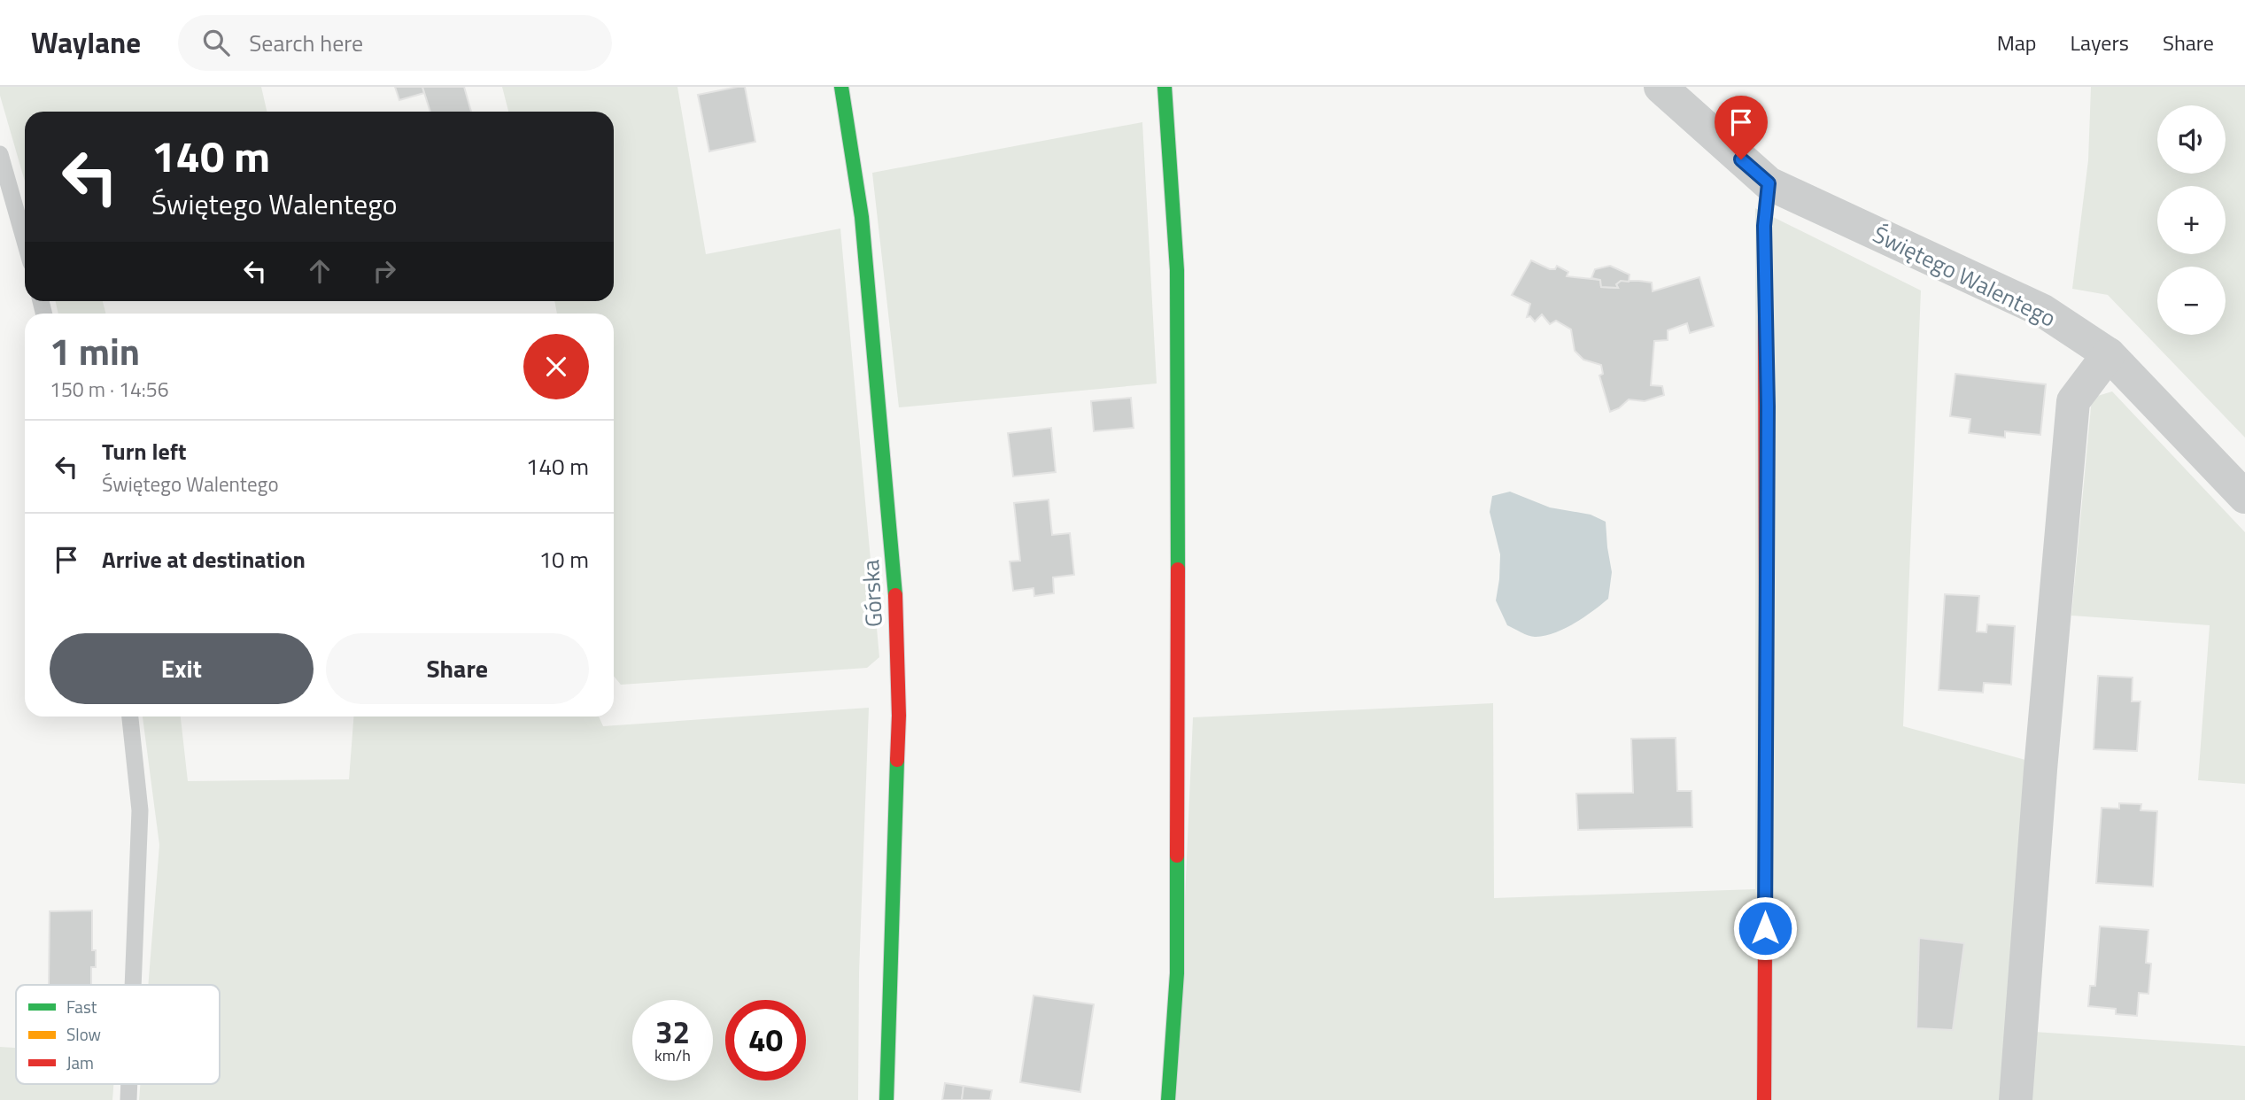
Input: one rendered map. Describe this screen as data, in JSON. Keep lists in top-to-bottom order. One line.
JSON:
{"streets":{"street":["Świętego Walentego","Górska"]},"legend":["Fast","Slow","Jam"],"page":{"header":"Waylane","search":"Search here","nav":["Map","Layers","Share"],"map_buttons":["+","−"],"turn":["140 m","Świętego Walentego"],"heading":["1 min","150 m · 14:56"],"list":[{"name":"Turn left","note":"Świętego Walentego","value":"140 m"},{"name":"Arrive at destination","value":"10 m"}],"buttons":["Exit","Share"],"speed":"32 km/h","limit":"40"}}
